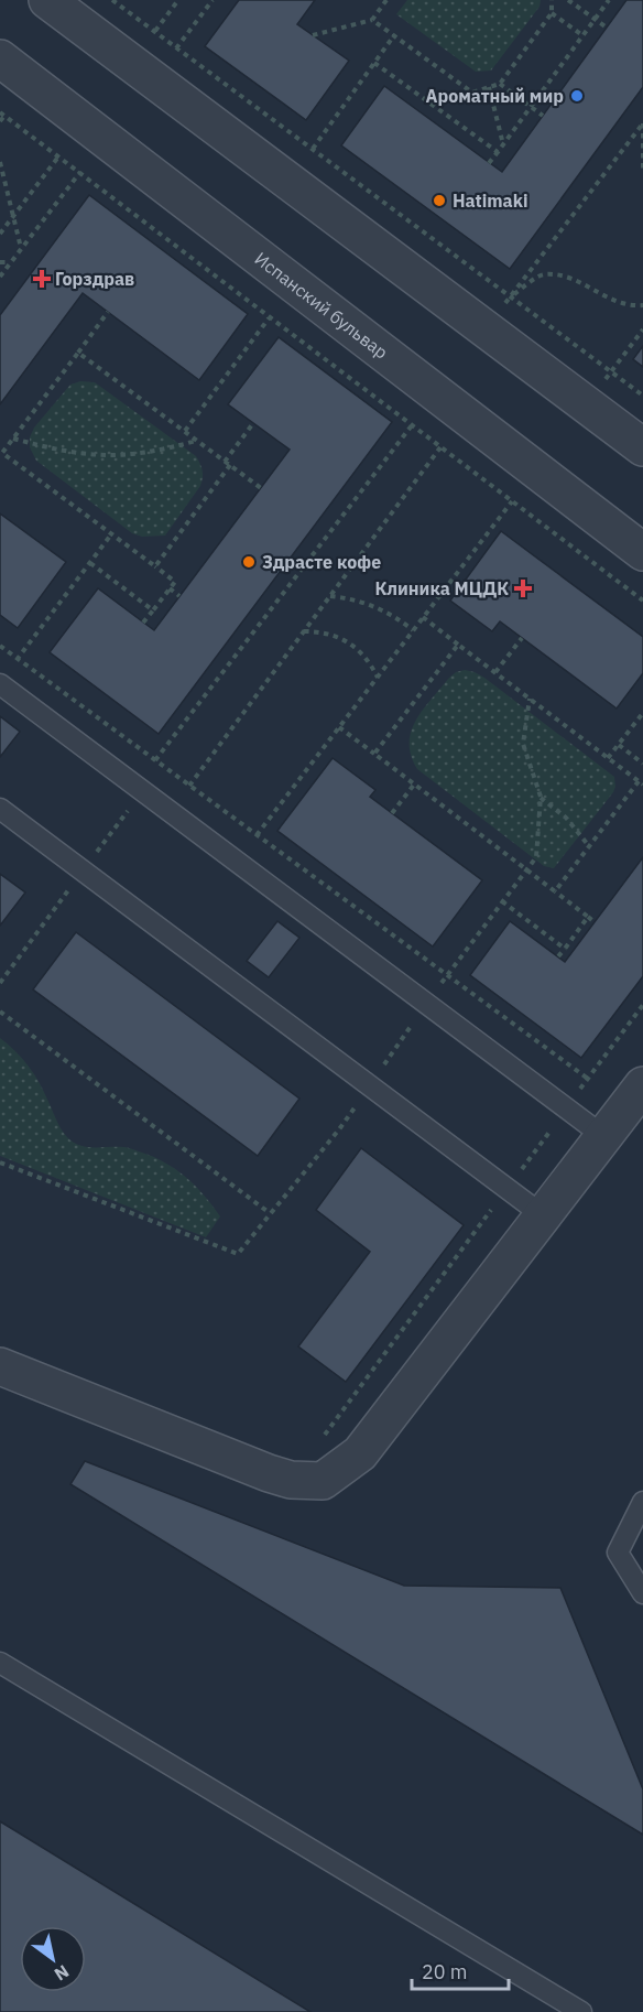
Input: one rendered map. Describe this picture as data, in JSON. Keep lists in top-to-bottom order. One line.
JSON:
{"streets":{"street":["Испанский бульвар"]},"places":{"other":["Ароматный мир","Hatimaki","Здрасте кофе"],"health":["Горздрав","Клиника МЦДК"]},"scale_bar":"20 m","north":"bottom right"}
